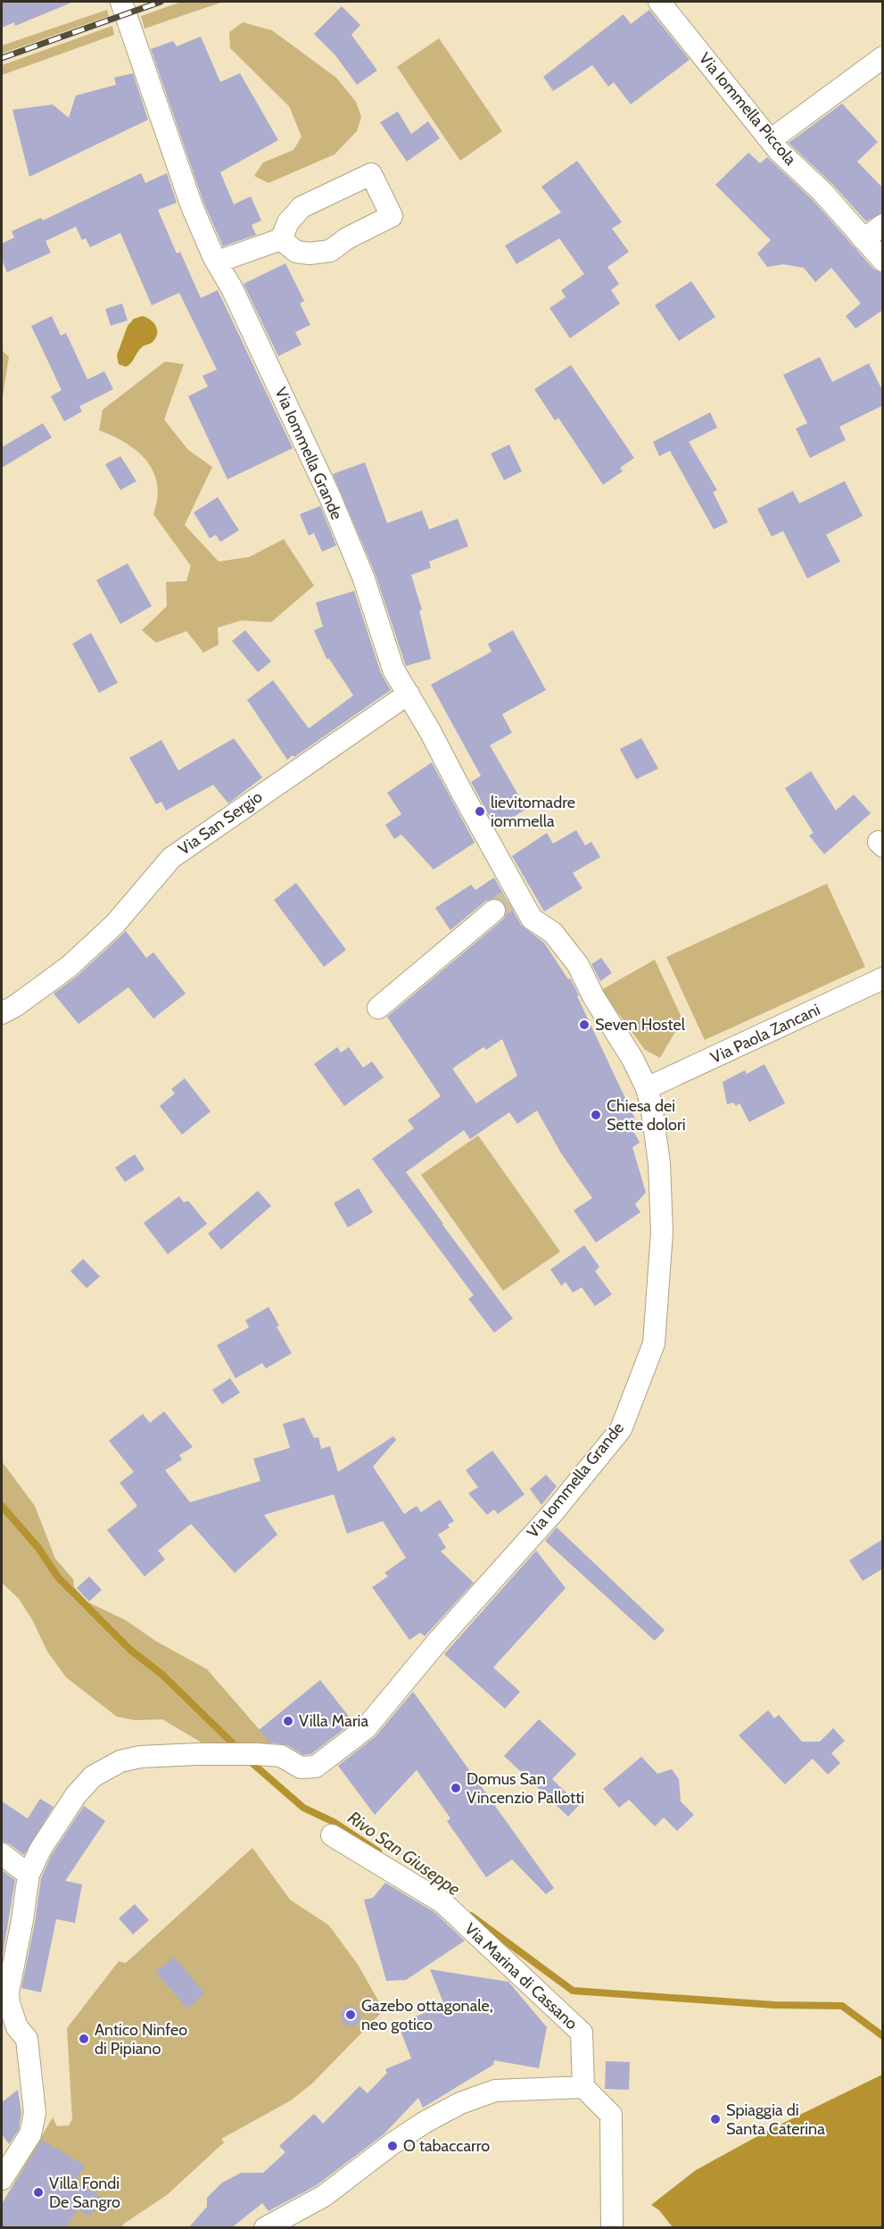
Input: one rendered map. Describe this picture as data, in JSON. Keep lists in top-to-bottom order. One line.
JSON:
{"streets":{"street":["Via Iommella Piccola","Via Iommella Grande","Via San Sergio","Via Paola Zancani","Via Marina di Cassano"]},"crossings":[["Via Iommella Grande","Via San Sergio"],["Via Iommella Grande","Via Paola Zancani"]],"water":["Rivo San Giuseppe"],"places":["lievitomadre iommella","Seven Hostel","Chiesa dei Sette dolori","Villa Maria","Domus San Vincenzio Pallotti","Gazebo ottagonale, neo gotico","Antico Ninfeo di Pipiano","Spiaggia di Santa Caterina","O tabaccarro","Villa Fondi De Sangro"]}
